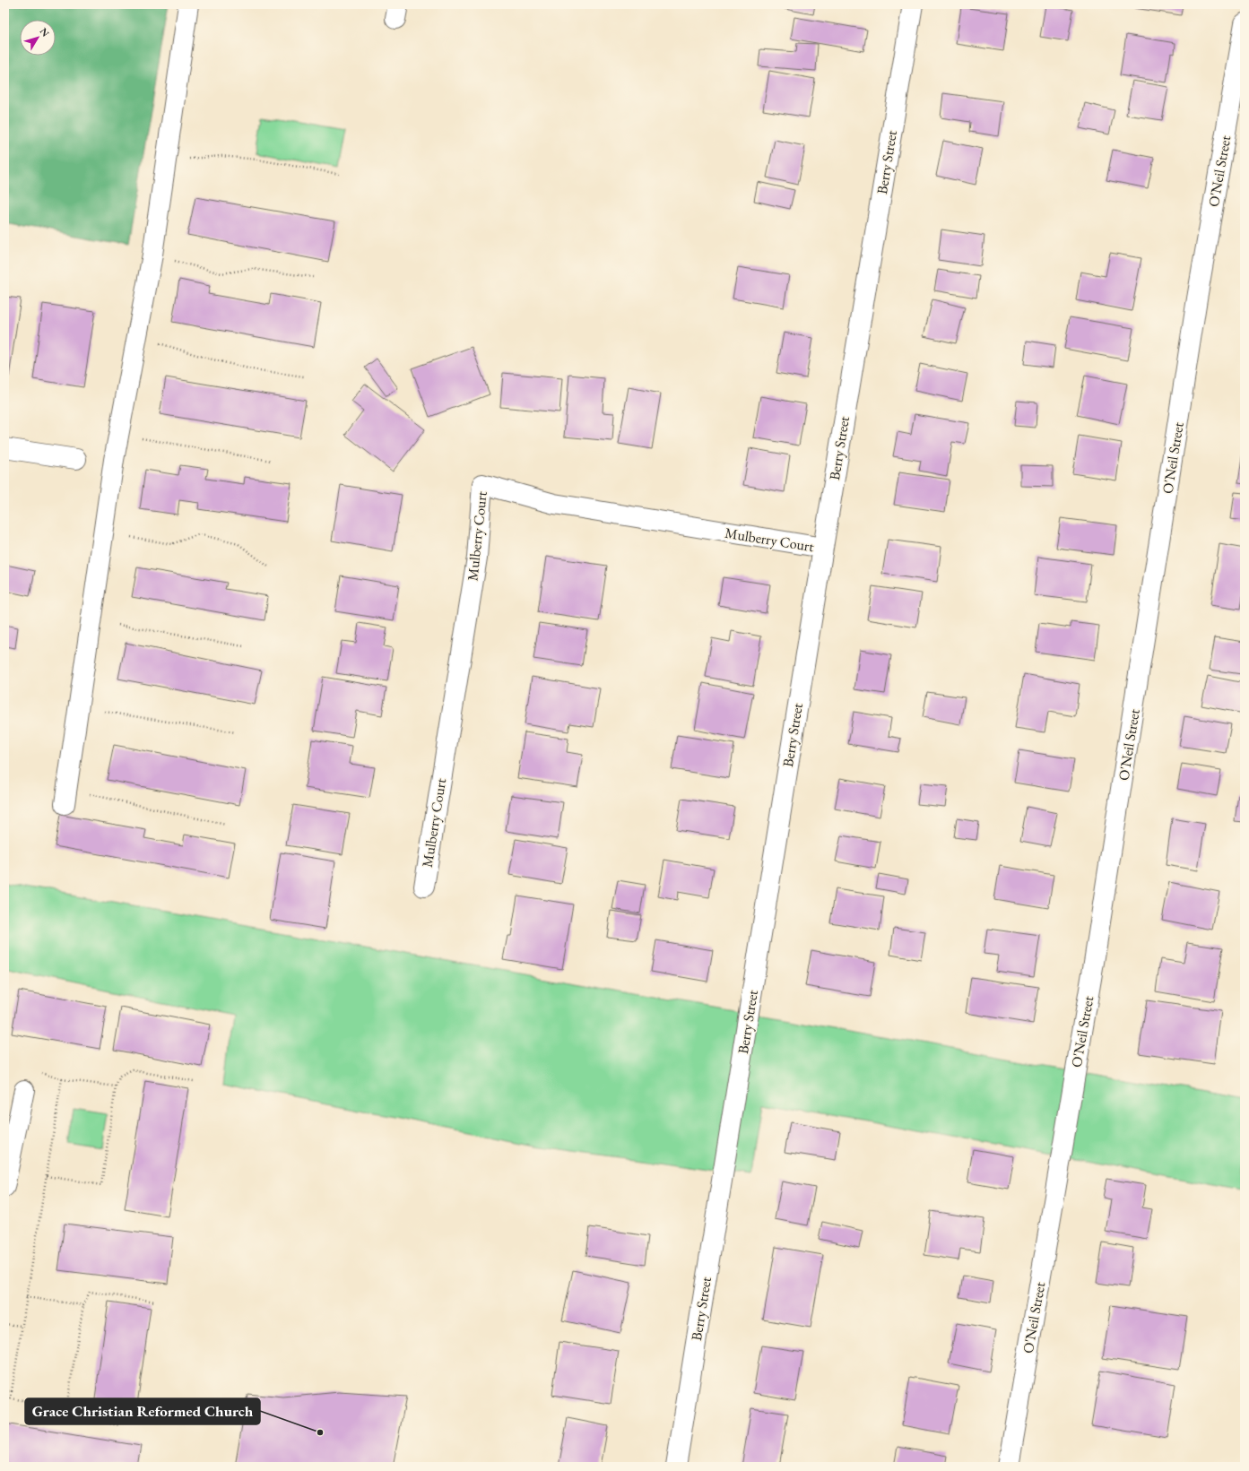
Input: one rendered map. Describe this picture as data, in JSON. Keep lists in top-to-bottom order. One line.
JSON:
{"streets":{"street":["Berry Street","O'Neil Street","Mulberry Court"]},"crossings":[["Berry Street","Mulberry Court"]],"places":["Grace Christian Reformed Church"],"north":"top right"}
